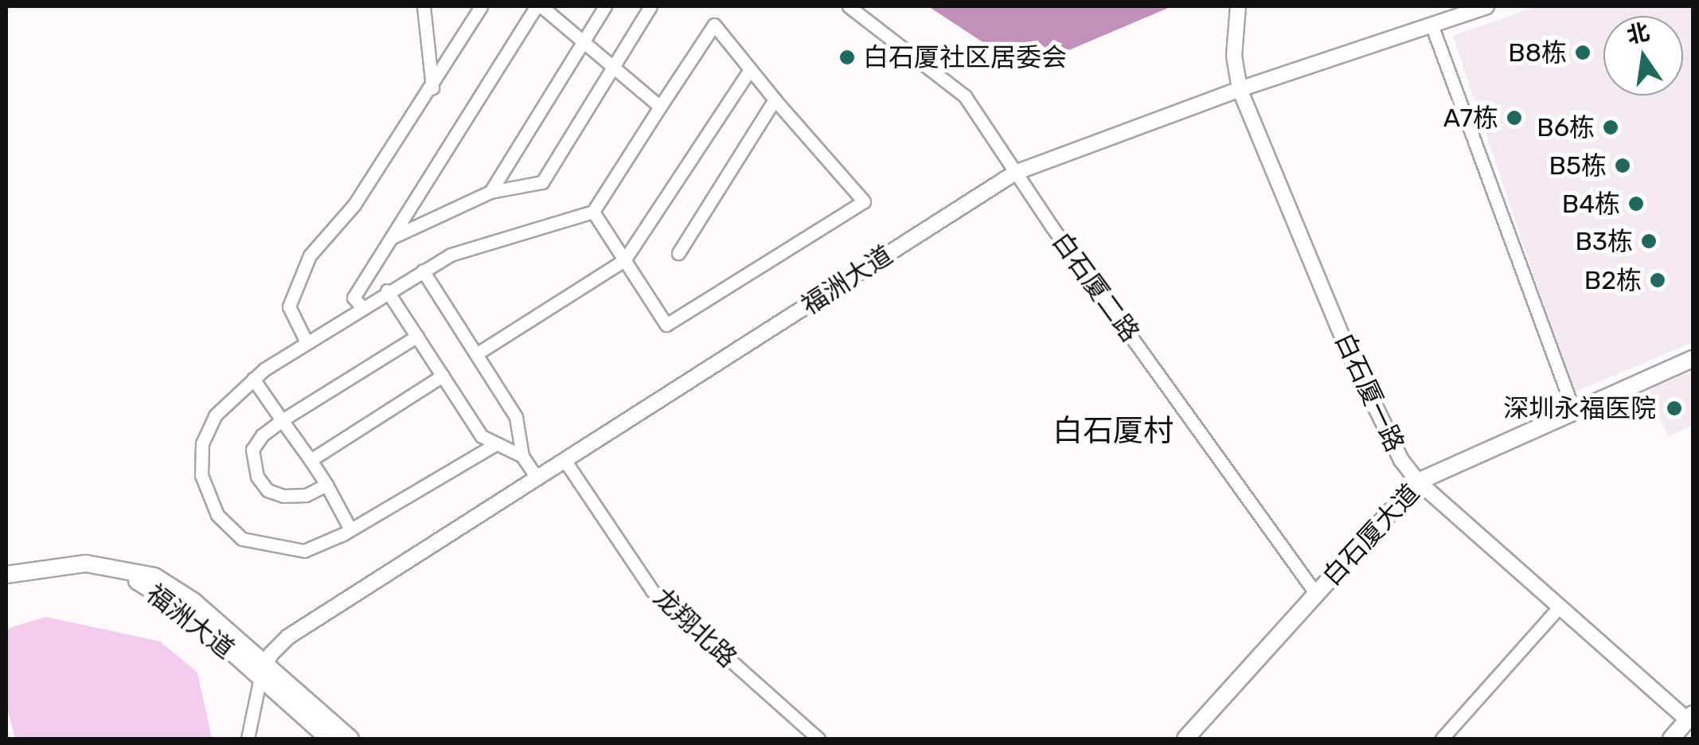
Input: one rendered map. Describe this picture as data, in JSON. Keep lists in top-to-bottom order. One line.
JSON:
{"streets":{"main road":["福洲大道","白石厦大道"],"street":["白石厦二路","白石厦一路","龙翔北路"]},"crossings":[["福洲大道","白石厦二路"],["福洲大道","白石厦一路"],["福洲大道","龙翔北路"],["白石厦二路","白石厦大道"],["白石厦一路","白石厦大道"]],"districts":["白石厦村"],"places":["B8栋","白石厦社区居委会","A7栋","B6栋","B5栋","B4栋","B3栋","B2栋","深圳永福医院"],"north":"top"}
